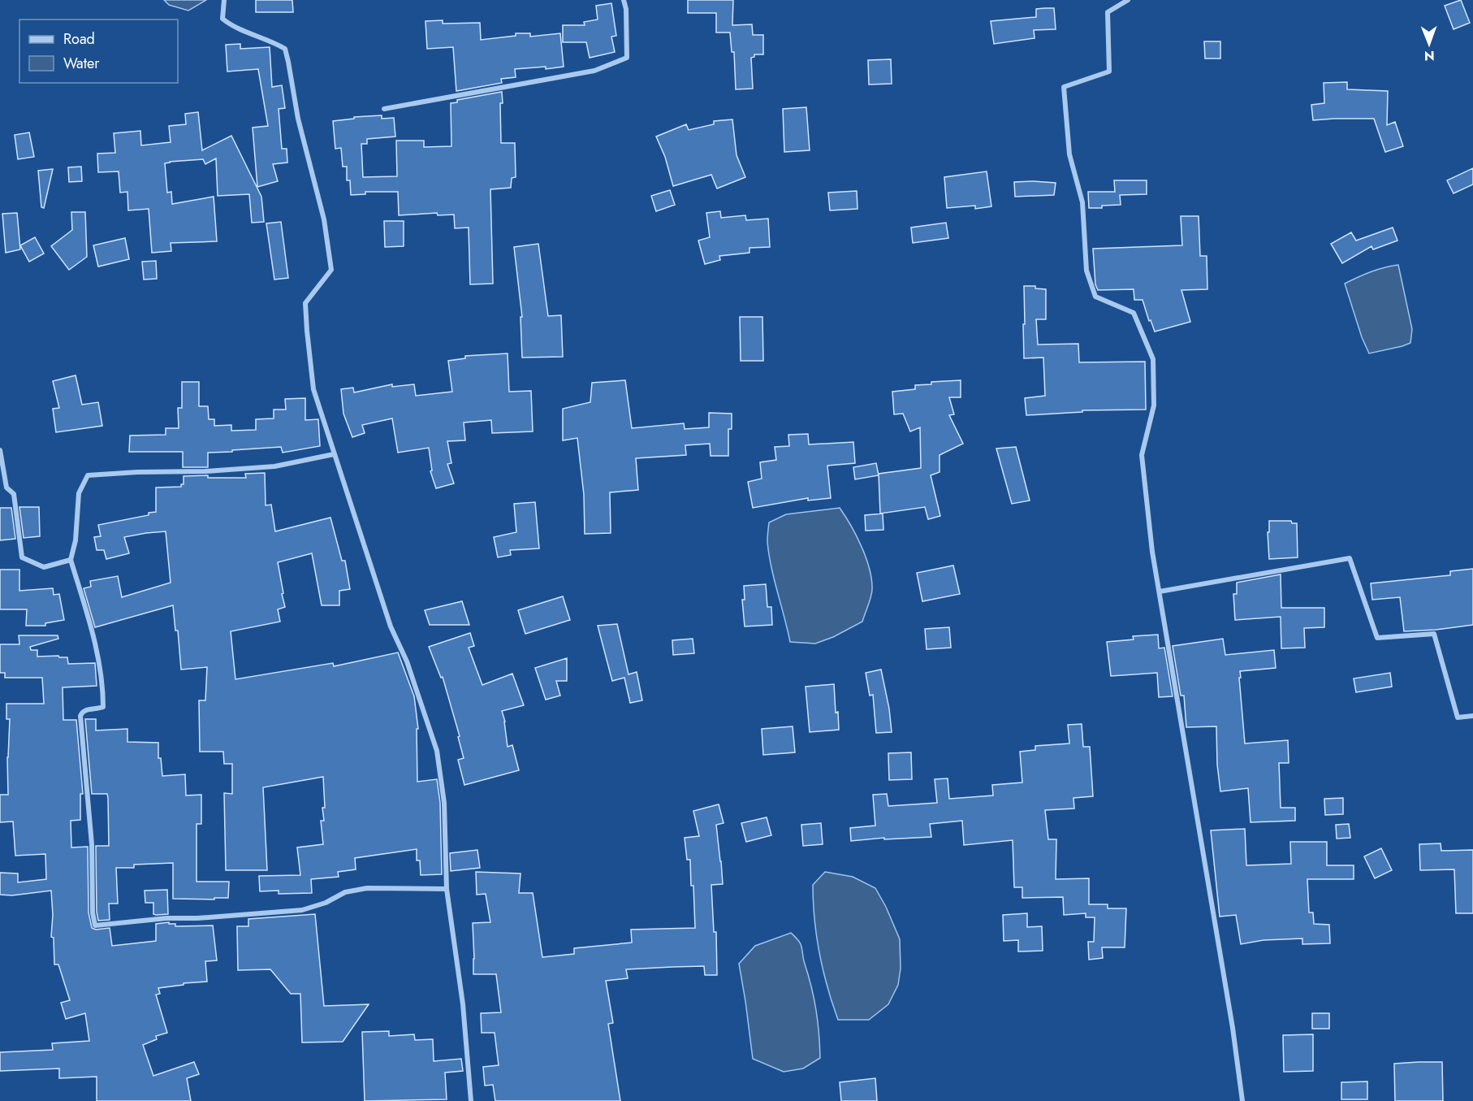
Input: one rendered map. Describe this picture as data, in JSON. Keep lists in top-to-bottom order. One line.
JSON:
{"legend":["Road","Water"],"north":"bottom"}
